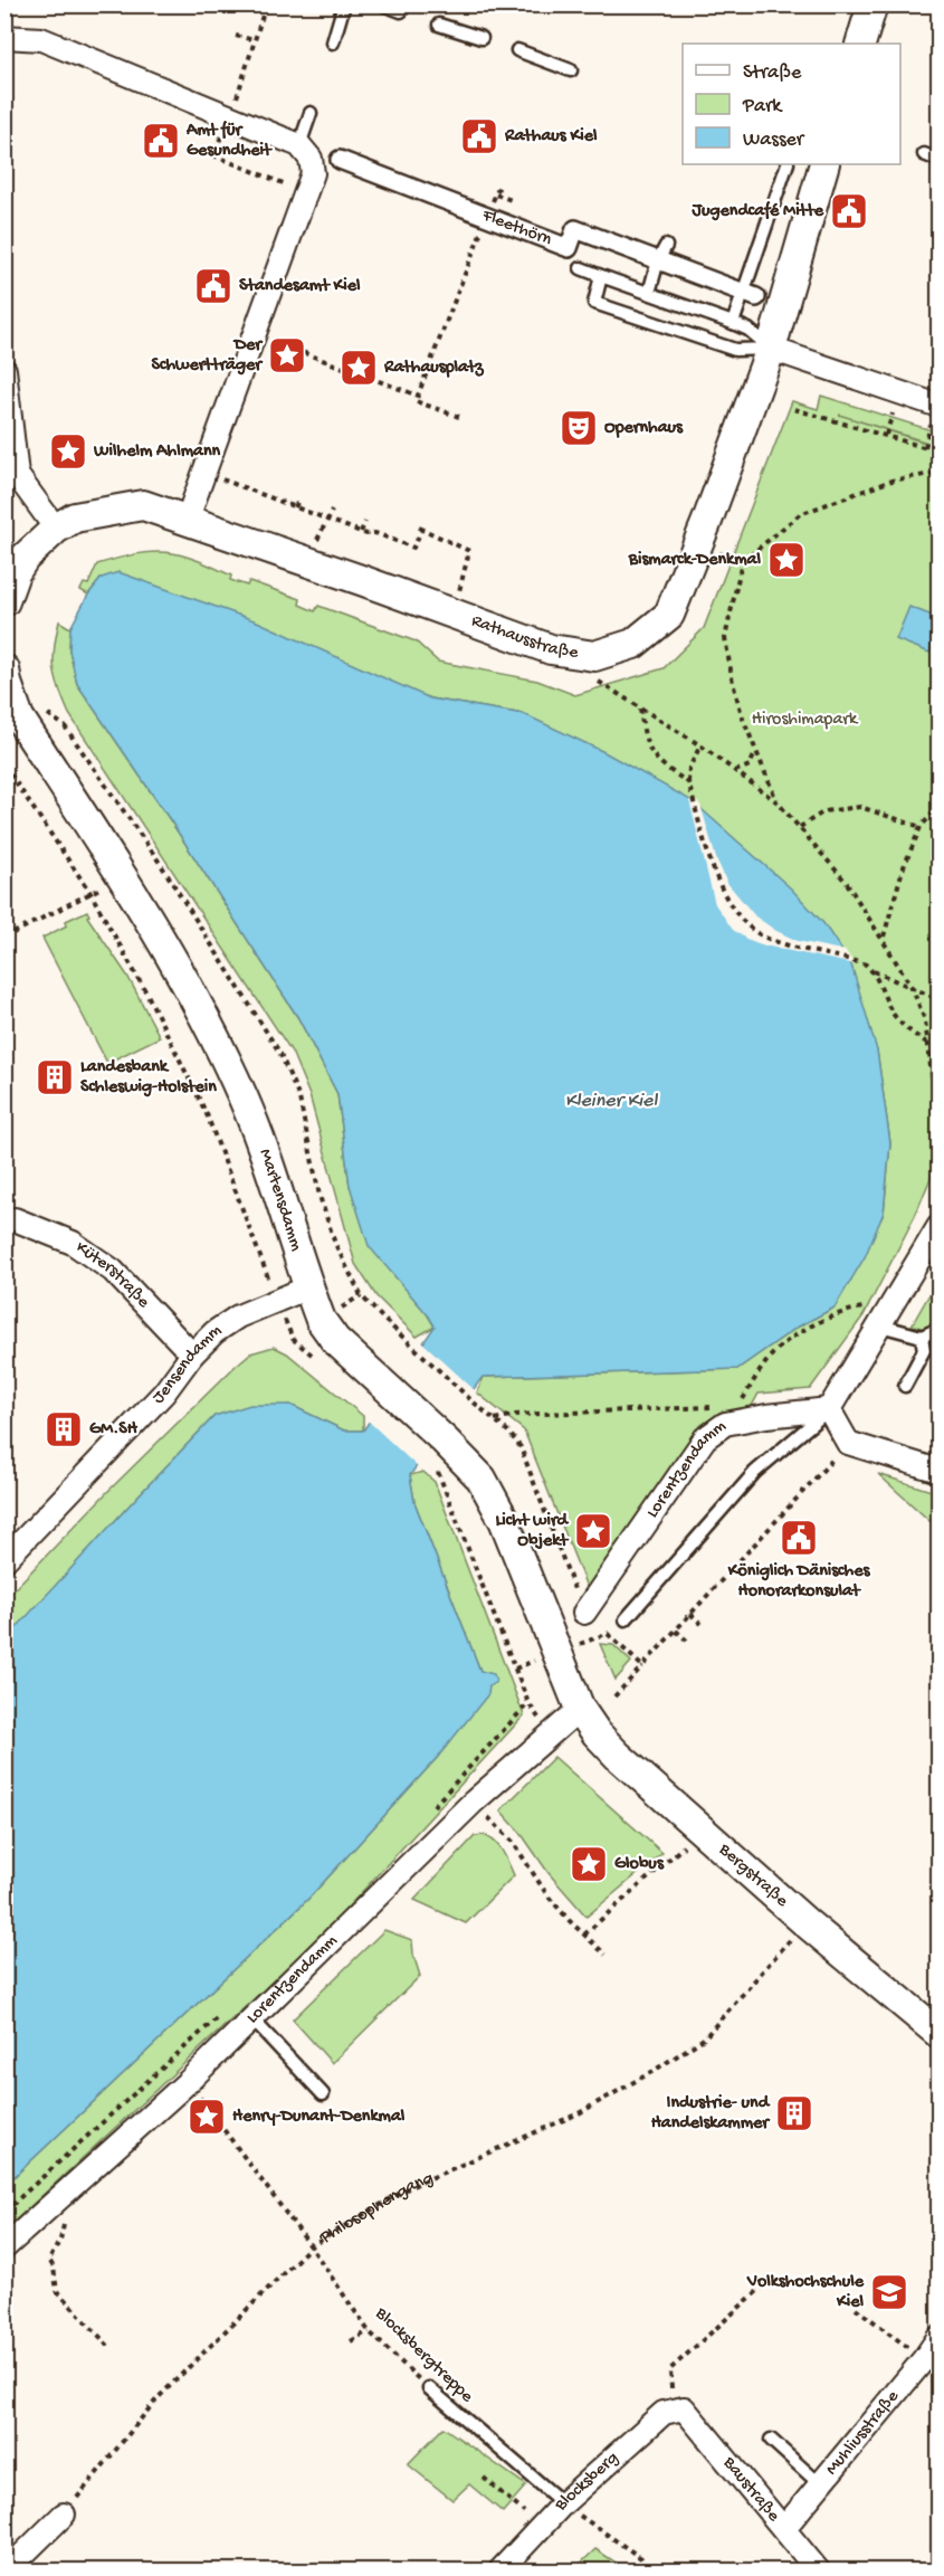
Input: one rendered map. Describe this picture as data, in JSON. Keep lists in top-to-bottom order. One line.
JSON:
{"streets":{"street":["Fleethörn","Rathausstraße","Martensdamm","Küterstraße","Jensendamm","Lorentzendamm","Bergstraße","Muhliusstraße","Blocksberg","Baustraße"],"lane":["Blocksbergtreppe"],"path":["Philosophengang"]},"crossings":[["Martensdamm","Jensendamm"],["Martensdamm","Lorentzendamm"],["Martensdamm","Bergstraße"],["Küterstraße","Jensendamm"],["Lorentzendamm","Bergstraße"],["Lorentzendamm","Blocksbergtreppe"],["Bergstraße","Philosophengang"],["Philosophengang","Blocksbergtreppe"],["Blocksbergtreppe","Blocksberg"],["Muhliusstraße","Baustraße"],["Blocksberg","Baustraße"]],"water":["Kleiner Kiel"],"parks":["Hiroshimapark"],"places":{"public building":["Rathaus Kiel","Amt für Gesundheit","Jugendcafé Mitte","Standesamt Kiel","Königlich Dänisches Honorarkonsulat"],"place":["Der Schwertträger","Rathausplatz","Wilhelm Ahlmann","Bismarck-Denkmal","Licht wird Objekt","Globus","Henry-Dunant-Denkmal"],"theatre":["Opernhaus"],"building":["Landesbank Schleswig-Holstein","GM.SH","Industrie- und Handelskammer"],"school or university":["Volkshochschule Kiel"]},"legend":["Straße","Park","Wasser"]}
